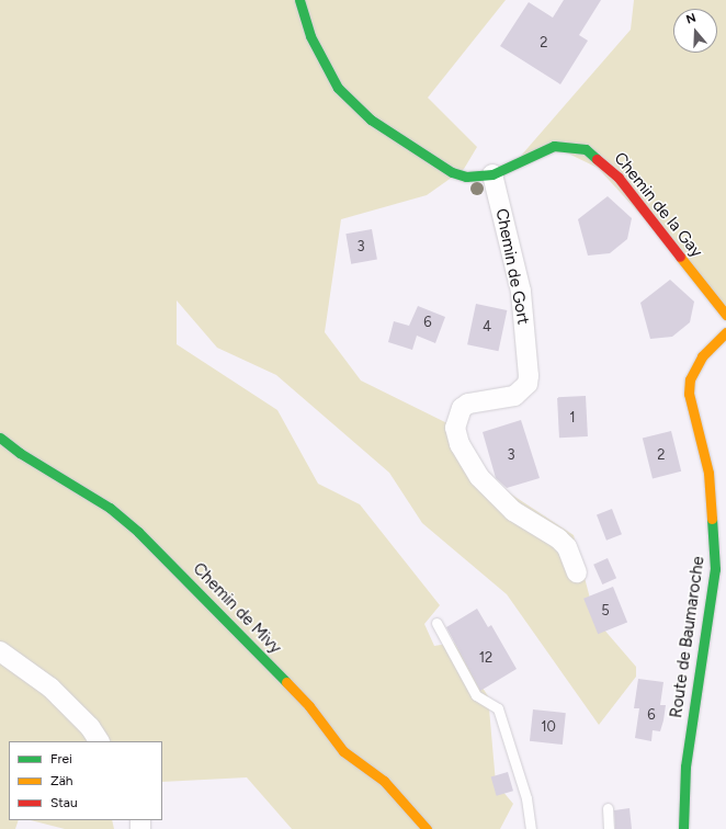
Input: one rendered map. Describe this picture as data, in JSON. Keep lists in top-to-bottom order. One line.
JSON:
{"streets":{"street":["Chemin de la Gay","Chemin de Gort","Chemin de Mivy","Route de Baumaroche"]},"crossings":[["Chemin de la Gay","Chemin de Gort"]],"house_numbers":["2","3","6","4","1","3","2","5","12","6","10"],"legend":["Frei","Zäh","Stau"],"north":"top"}
